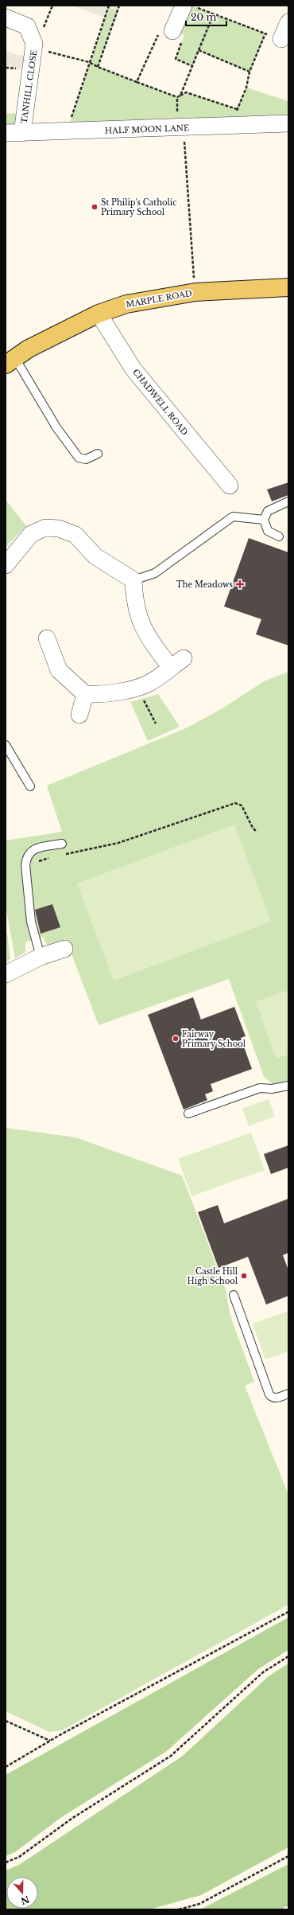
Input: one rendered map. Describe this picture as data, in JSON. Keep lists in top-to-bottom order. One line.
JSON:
{"streets":{"main road":["MARPLE ROAD"],"street":["TANHILL CLOSE","HALF MOON LANE","CHADWELL ROAD"]},"crossings":[["TANHILL CLOSE","HALF MOON LANE"],["MARPLE ROAD","CHADWELL ROAD"]],"places":{"other":["St Philip's Catholic Primary School","Fairway Primary School","Castle Hill High School"],"health":["The Meadows"]},"scale_bar":"20 m","north":"bottom"}
